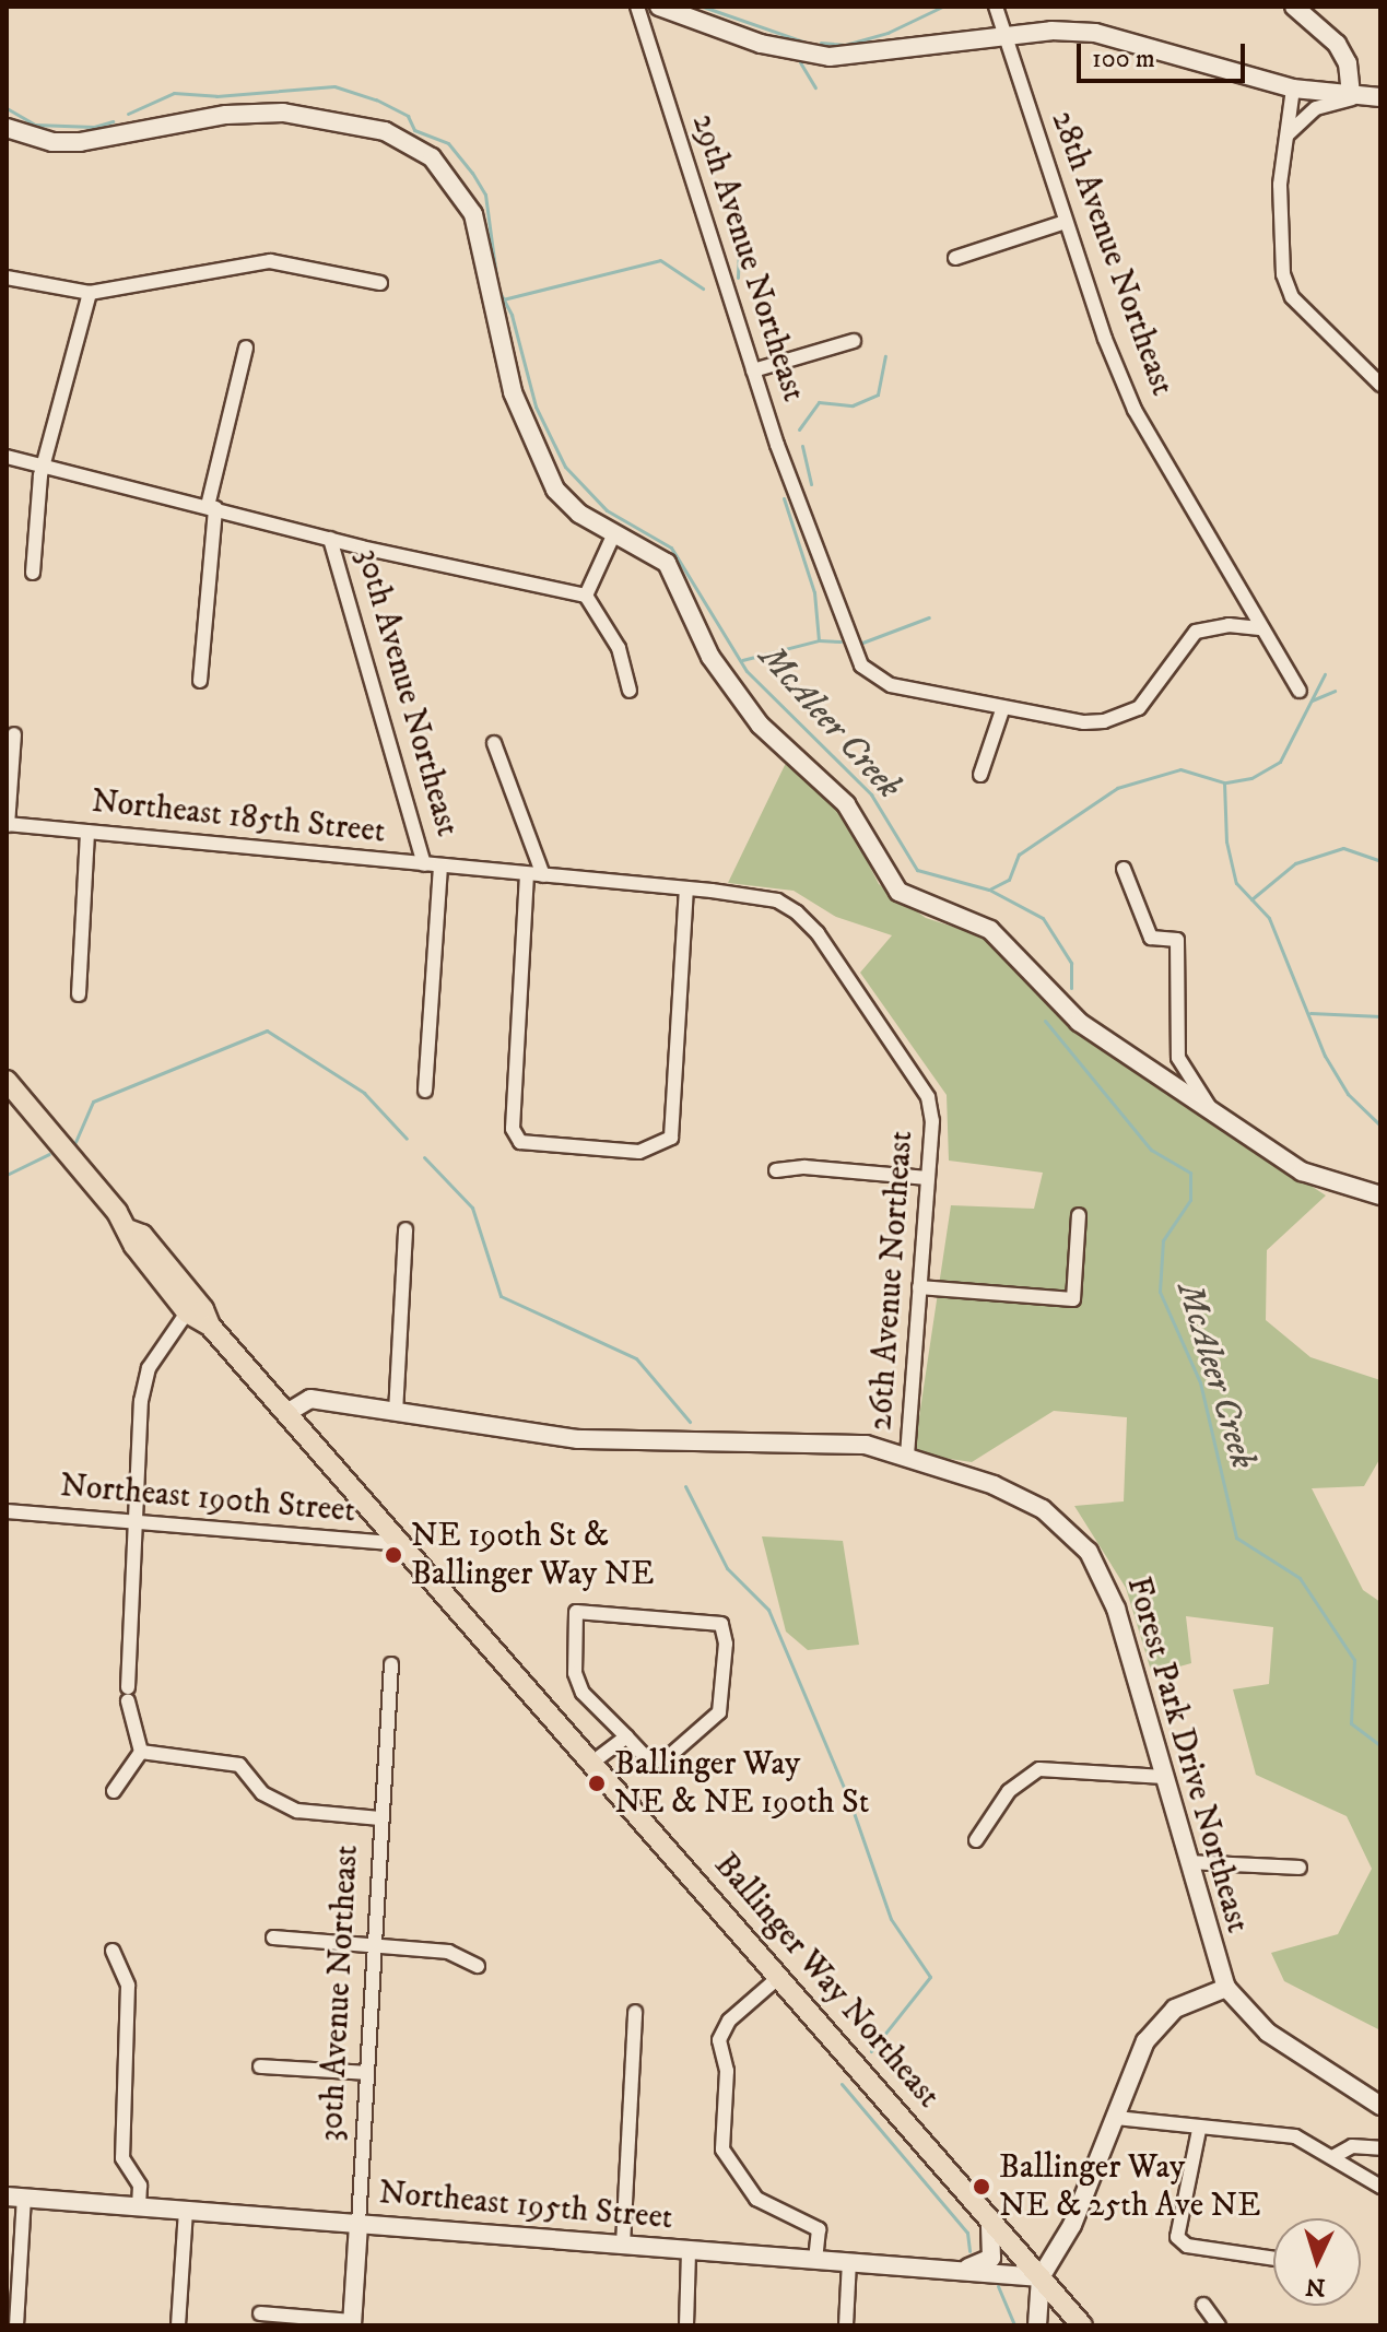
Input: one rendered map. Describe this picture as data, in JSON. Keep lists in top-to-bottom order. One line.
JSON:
{"streets":{"main road":["Ballinger Way Northeast"],"street":["28th Avenue Northeast","29th Avenue Northeast","30th Avenue Northeast","Northeast 185th Street","26th Avenue Northeast","Northeast 190th Street","Forest Park Drive Northeast","Northeast 195th Street"]},"crossings":[["30th Avenue Northeast","Northeast 185th Street"],["30th Avenue Northeast","Northeast 195th Street"],["Northeast 185th Street","26th Avenue Northeast"],["26th Avenue Northeast","Forest Park Drive Northeast"],["Northeast 190th Street","Ballinger Way Northeast"],["Forest Park Drive Northeast","Ballinger Way Northeast"],["Ballinger Way Northeast","Northeast 195th Street"]],"water":["McAleer Creek"],"places":["NE 190th St & Ballinger Way NE","Ballinger Way NE & NE 190th St","Ballinger Way NE & 25th Ave NE"],"scale_bar":"100 m","north":"bottom"}
